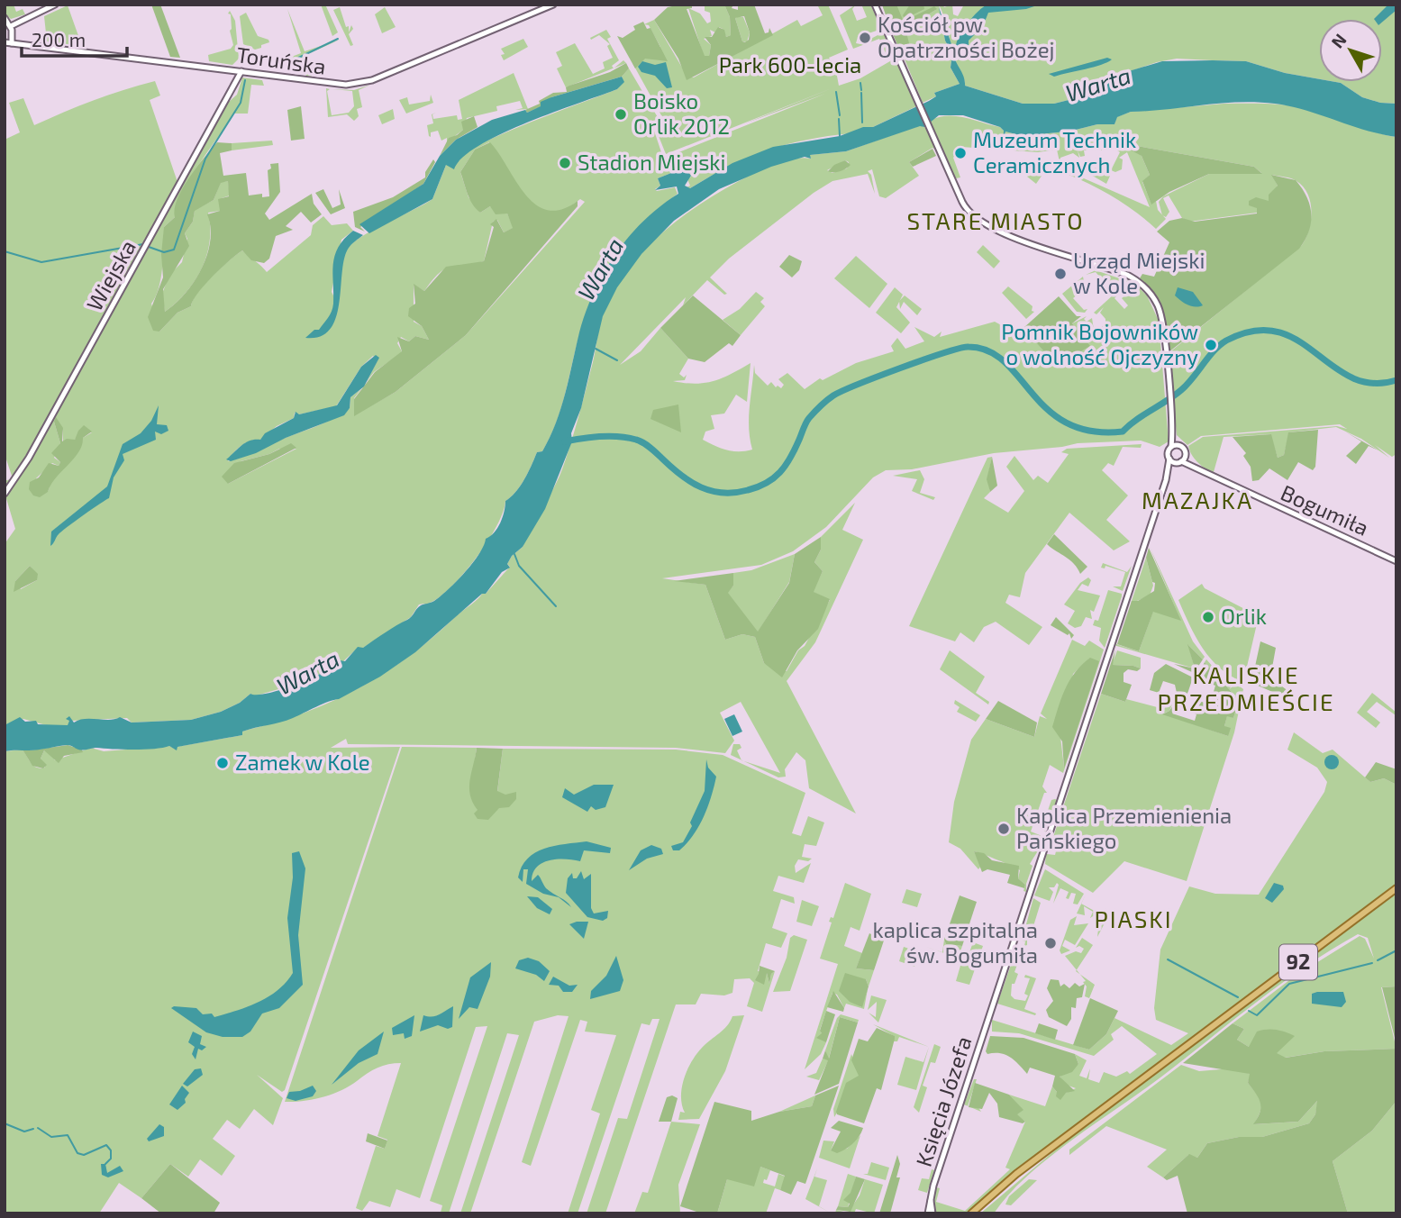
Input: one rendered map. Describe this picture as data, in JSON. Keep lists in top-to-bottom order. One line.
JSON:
{"streets":{"main road":["92"],"street":["Toruńska","Wiejska","Bogumiła","Księcia Józefa"]},"crossings":[["Toruńska","Wiejska"]],"districts":["STARE MIASTO","MAZAJKA","KALISKIE PRZEDMIEŚCIE","PIASKI"],"water":["Warta"],"parks":["Park 600-lecia"],"places":["Kościół pw. Opatrzności Bożej","Boisko Orlik 2012","Muzeum Technik Ceramicznych","Stadion Miejski","Urząd Miejski w Kole","Pomnik Bojowników o wolność Ojczyzny","Orlik","Zamek w Kole","Kaplica Przemienienia Pańskiego","kaplica szpitalna św. Bogumiła"],"scale_bar":"200 m","north":"top left"}
